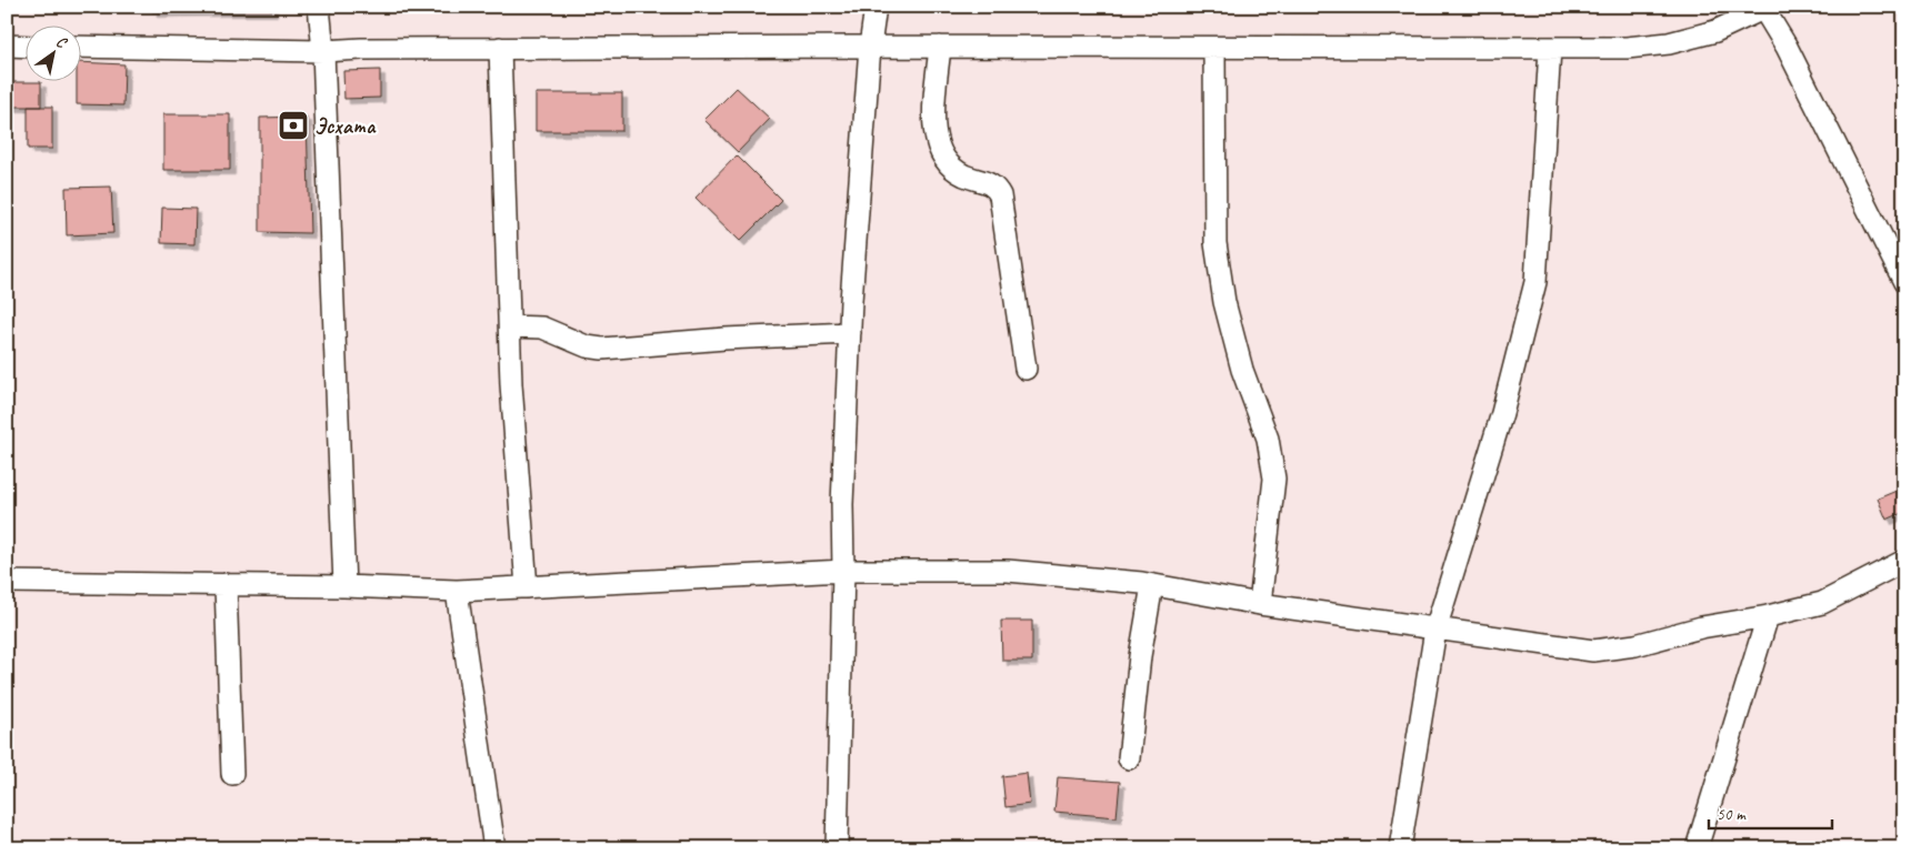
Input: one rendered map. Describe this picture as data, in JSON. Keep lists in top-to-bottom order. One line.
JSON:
{"places":{"bank":["Эсхата"]},"scale_bar":"50 m","north":"top right"}
